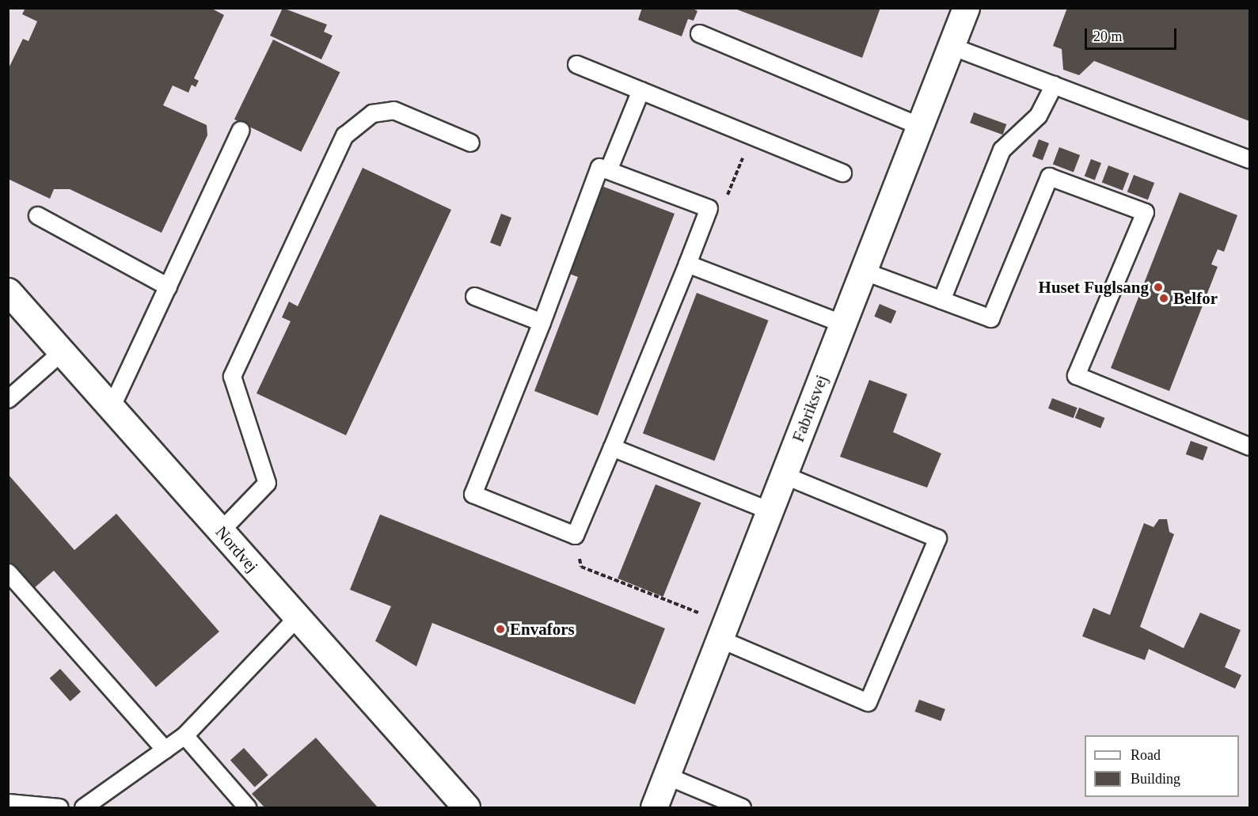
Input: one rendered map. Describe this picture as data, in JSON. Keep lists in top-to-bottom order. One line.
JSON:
{"streets":{"street":["Fabriksvej","Nordvej"]},"places":["Huset Fuglsang","Belfor","Envafors"],"legend":["Road","Building"],"scale_bar":"20 m"}
